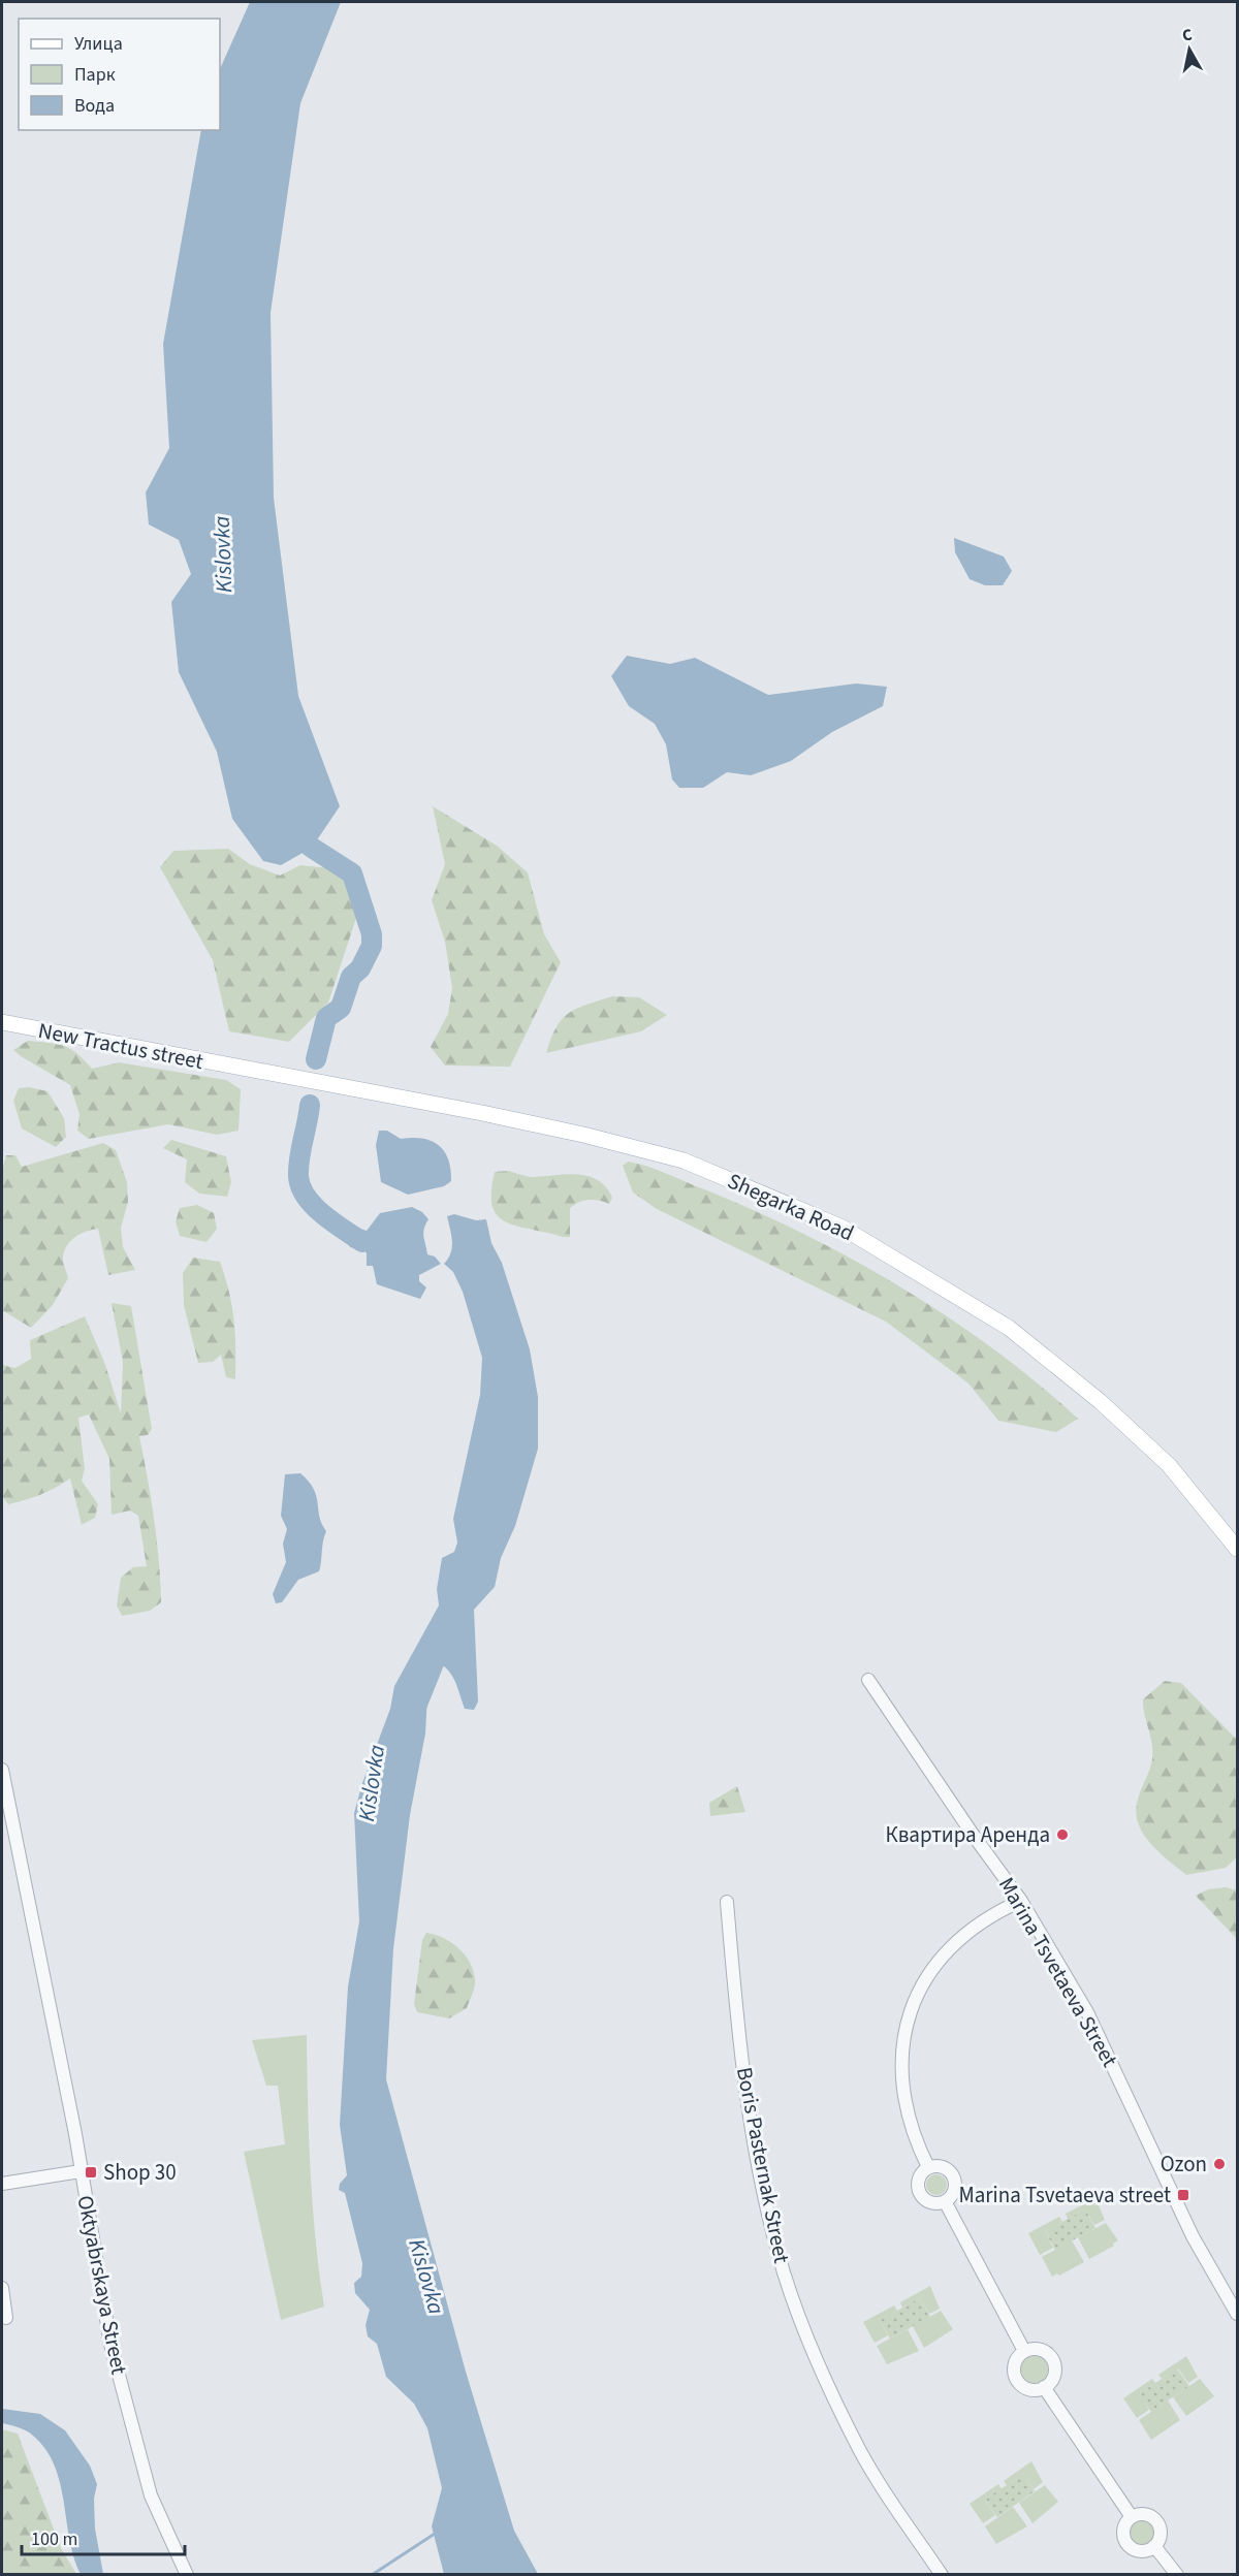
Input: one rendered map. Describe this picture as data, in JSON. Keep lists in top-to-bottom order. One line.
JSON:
{"streets":{"main road":["New Tractus street","Shegarka Road"],"street":["Marina Tsvetaeva Street","Boris Pasternak Street","Oktyabrskaya Street"]},"crossings":[["New Tractus street","Shegarka Road"]],"water":["Kislovka"],"places":{"other":["Квартира Аренда","Ozon"],"transit":["Shop 30","Marina Tsvetaeva street"]},"legend":["Улица","Парк","Вода"],"scale_bar":"100 m","north":"top"}
